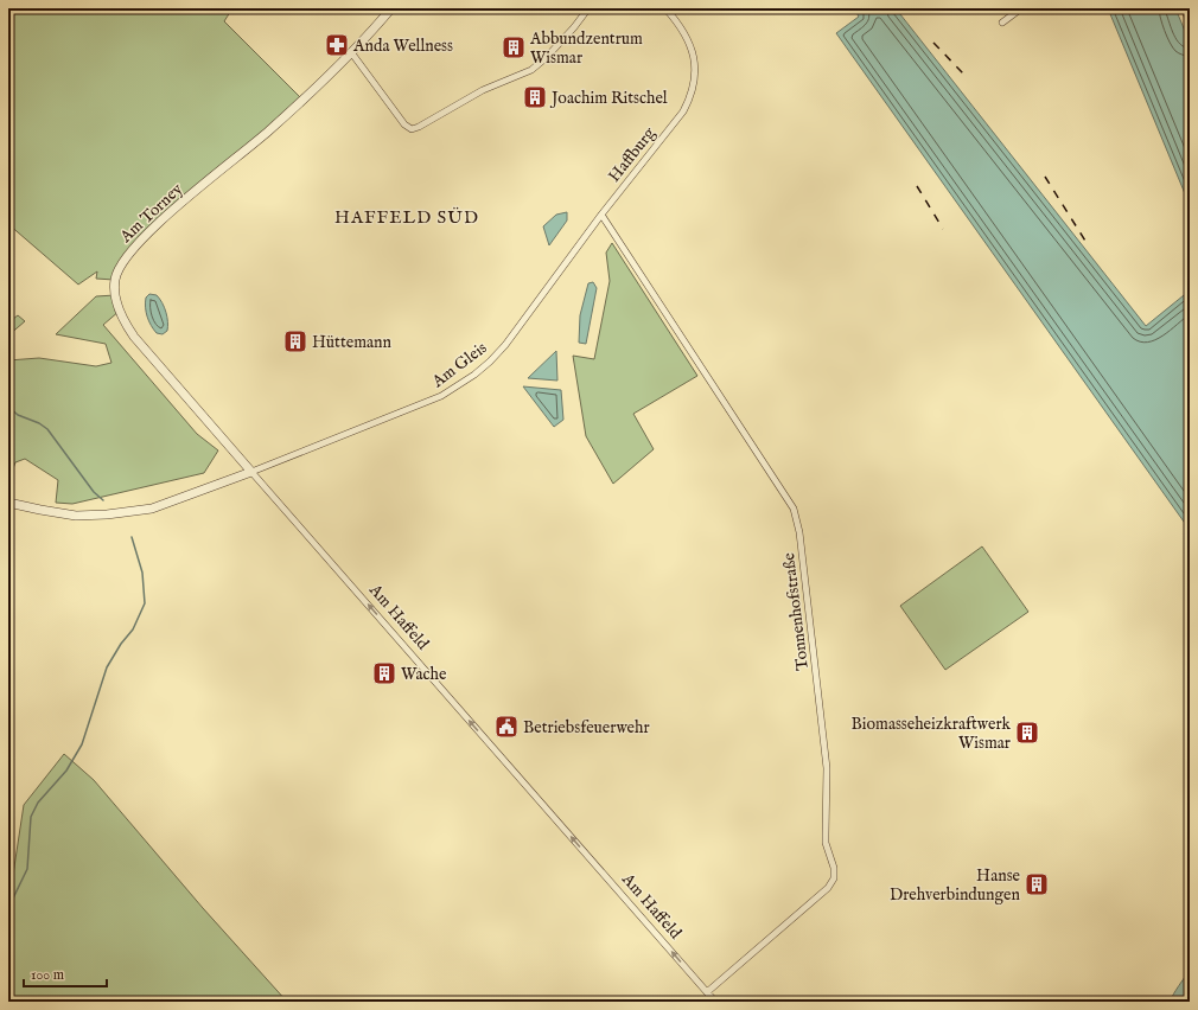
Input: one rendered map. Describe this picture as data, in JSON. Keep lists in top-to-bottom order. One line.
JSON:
{"streets":{"street":["Haffburg","Am Torney","Am Gleis","Tonnenhofstraße","Am Haffeld"]},"crossings":[["Haffburg","Am Gleis"],["Haffburg","Tonnenhofstraße"],["Am Torney","Am Gleis"],["Am Torney","Am Haffeld"],["Am Gleis","Tonnenhofstraße"],["Am Gleis","Am Haffeld"],["Tonnenhofstraße","Am Haffeld"]],"one_way":["Am Haffeld"],"districts":["HAFFELD SÜD"],"places":{"pharmacy":["Anda Wellness"],"building":["Abbundzentrum Wismar","Joachim Ritschel","Hüttemann","Wache","Biomasseheizkraftwerk Wismar","Hanse Drehverbindungen"],"public building":["Betriebsfeuerwehr"]},"scale_bar":"100 m"}
